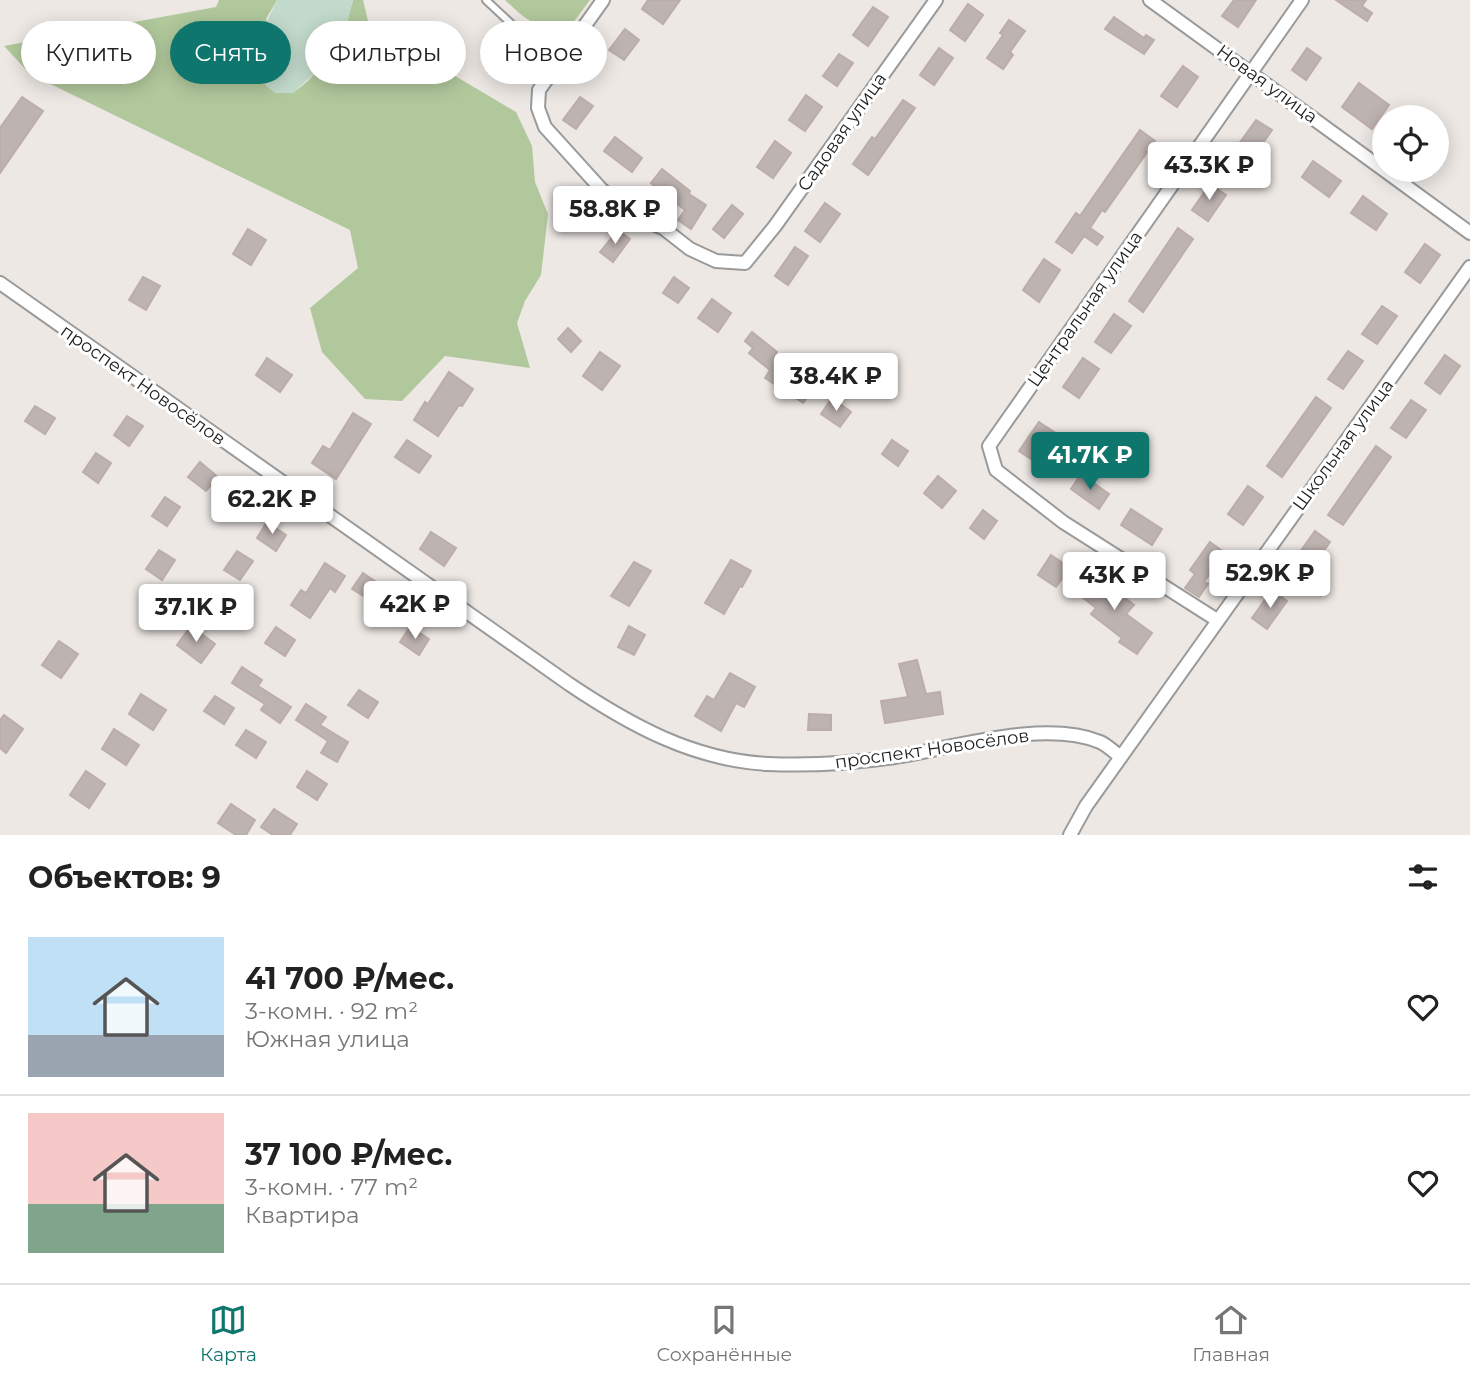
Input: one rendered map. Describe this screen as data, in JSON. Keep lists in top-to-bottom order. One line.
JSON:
{"streets":{"street":["Новая улица","Садовая улица","Центральная улица","проспект Новосёлов","Школьная улица"]},"crossings":[["Новая улица","Центральная улица"],["Центральная улица","Школьная улица"],["проспект Новосёлов","Школьная улица"]],"page":{"chip":["Купить","Снять","Фильтры","Новое"],"price":["43.3K ₽","58.8K ₽","38.4K ₽","41.7K ₽","62.2K ₽","52.9K ₽","43K ₽","42K ₽","37.1K ₽"],"heading":"Объектов: 9","list":[{"name":"41 700 ₽/мес.","note":"3-комн. · 92 m² · Южная улица"},{"name":"37 100 ₽/мес.","note":"3-комн. · 77 m² · Квартира"}],"tabs":["Карта","Сохранённые","Главная"]}}
